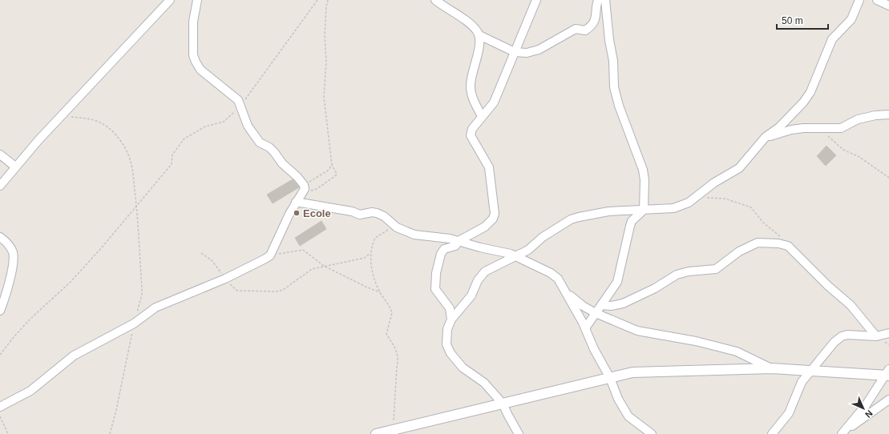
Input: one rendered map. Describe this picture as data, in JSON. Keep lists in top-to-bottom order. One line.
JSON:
{"places":["Ecole"],"scale_bar":"50 m","north":"bottom right"}
